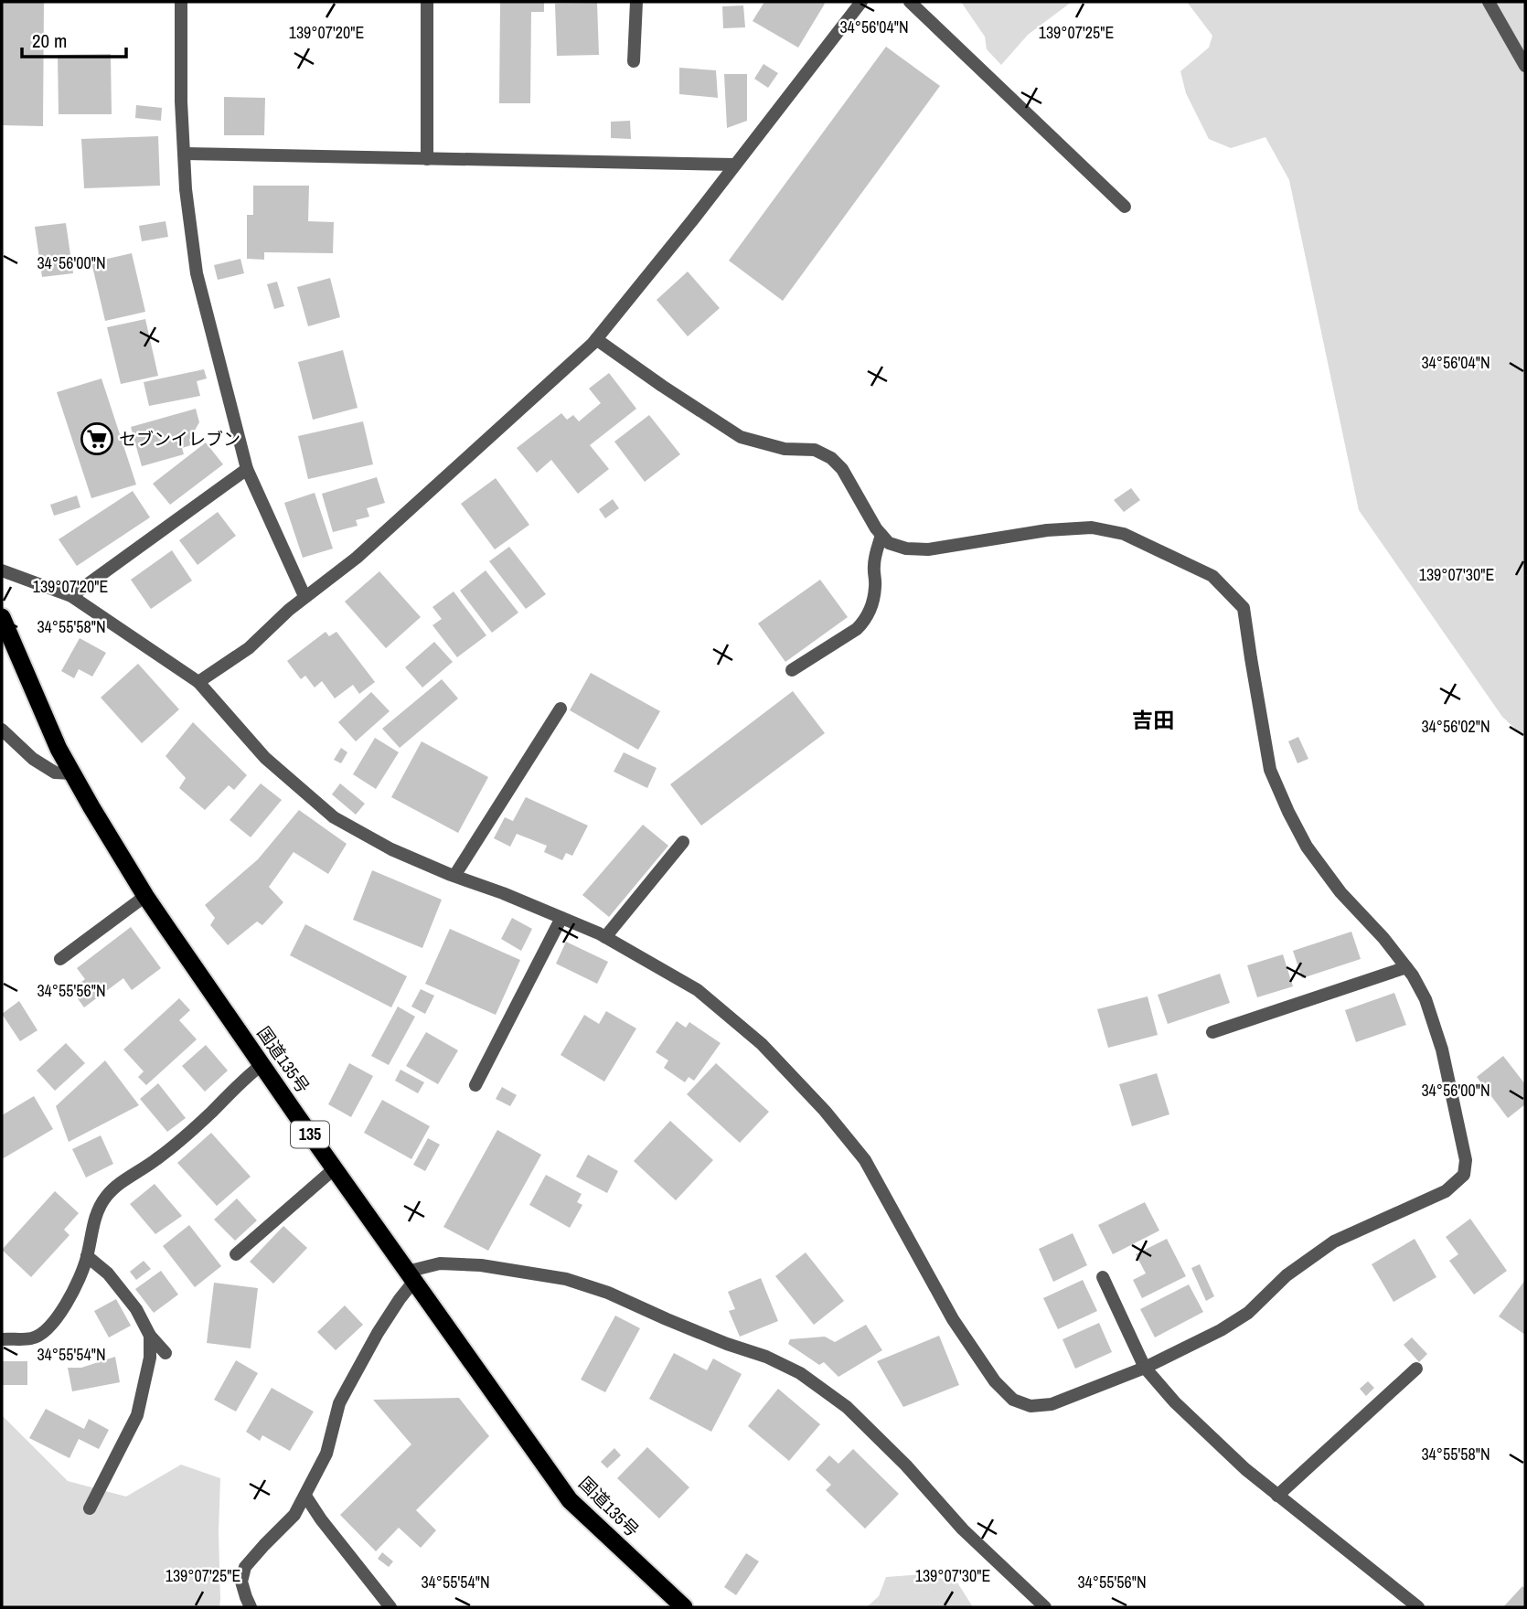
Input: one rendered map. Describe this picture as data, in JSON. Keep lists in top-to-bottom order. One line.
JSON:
{"streets":{"highway":["国道135号","135"]},"districts":["吉田"],"places":{"supermarket":["セブンイレブン"]},"scale_bar":"20 m","coordinates":["34°56'04\"N","139°07'20\"E","139°07'25\"E","34°56'00\"N","139°07'30\"E","34°55'58\"N","34°56'02\"N","34°55'56\"N","34°55'54\"N"]}
